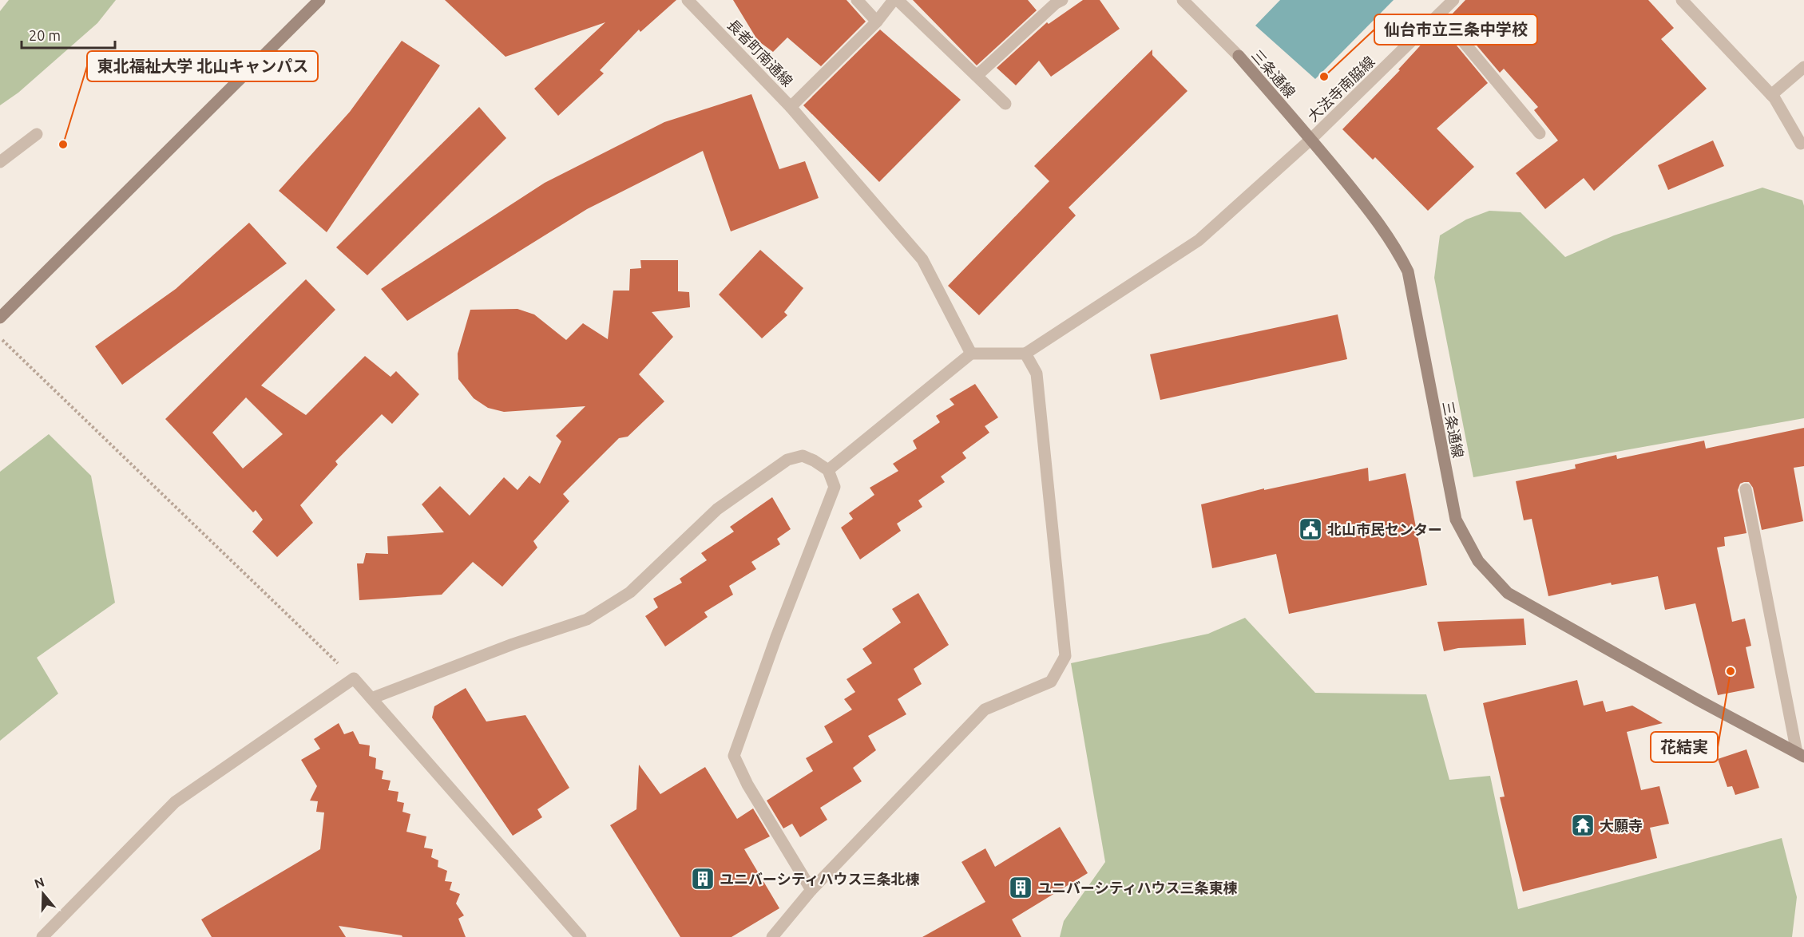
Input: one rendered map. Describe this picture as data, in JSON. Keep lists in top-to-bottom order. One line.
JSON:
{"streets":{"street":["長者町南通線","三条通線","大法寺南脇線"]},"crossings":[["三条通線","大法寺南脇線"]],"places":{"other":["仙台市立三条中学校","東北福祉大学 北山キャンパス","花結実"],"public building":["北山市民センター"],"temple":["大願寺"],"building":["ユニバーシティハウス三条北棟","ユニバーシティハウス三条東棟"]},"scale_bar":"20 m","north":"top"}
